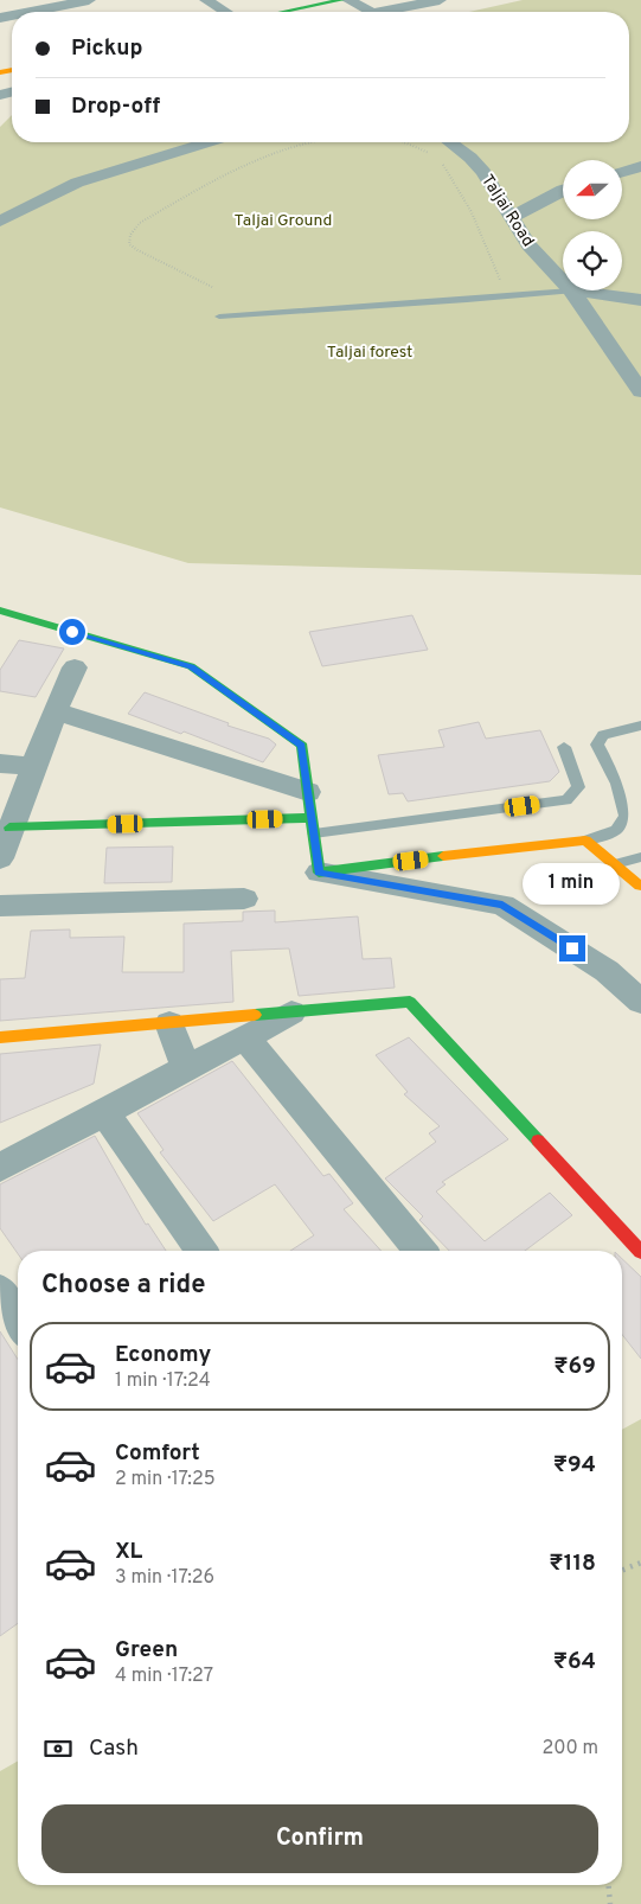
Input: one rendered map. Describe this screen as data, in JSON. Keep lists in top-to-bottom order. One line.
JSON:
{"streets":{"street":["Taljai Road"]},"parks":["Taljai Ground","Taljai forest"],"north":"left","page":{"banner":["Pickup","Drop-off"],"bubble":"1 min","heading":"Choose a ride","list":[{"name":"Economy","note":"1 min · 17:24","value":"₹69"},{"name":"Comfort","note":"2 min · 17:25","value":"₹94"},{"name":"XL","note":"3 min · 17:26","value":"₹118"},{"name":"Green","note":"4 min · 17:27","value":"₹64"}],"pay":["Cash","200 m"],"buttons":"Confirm"}}
